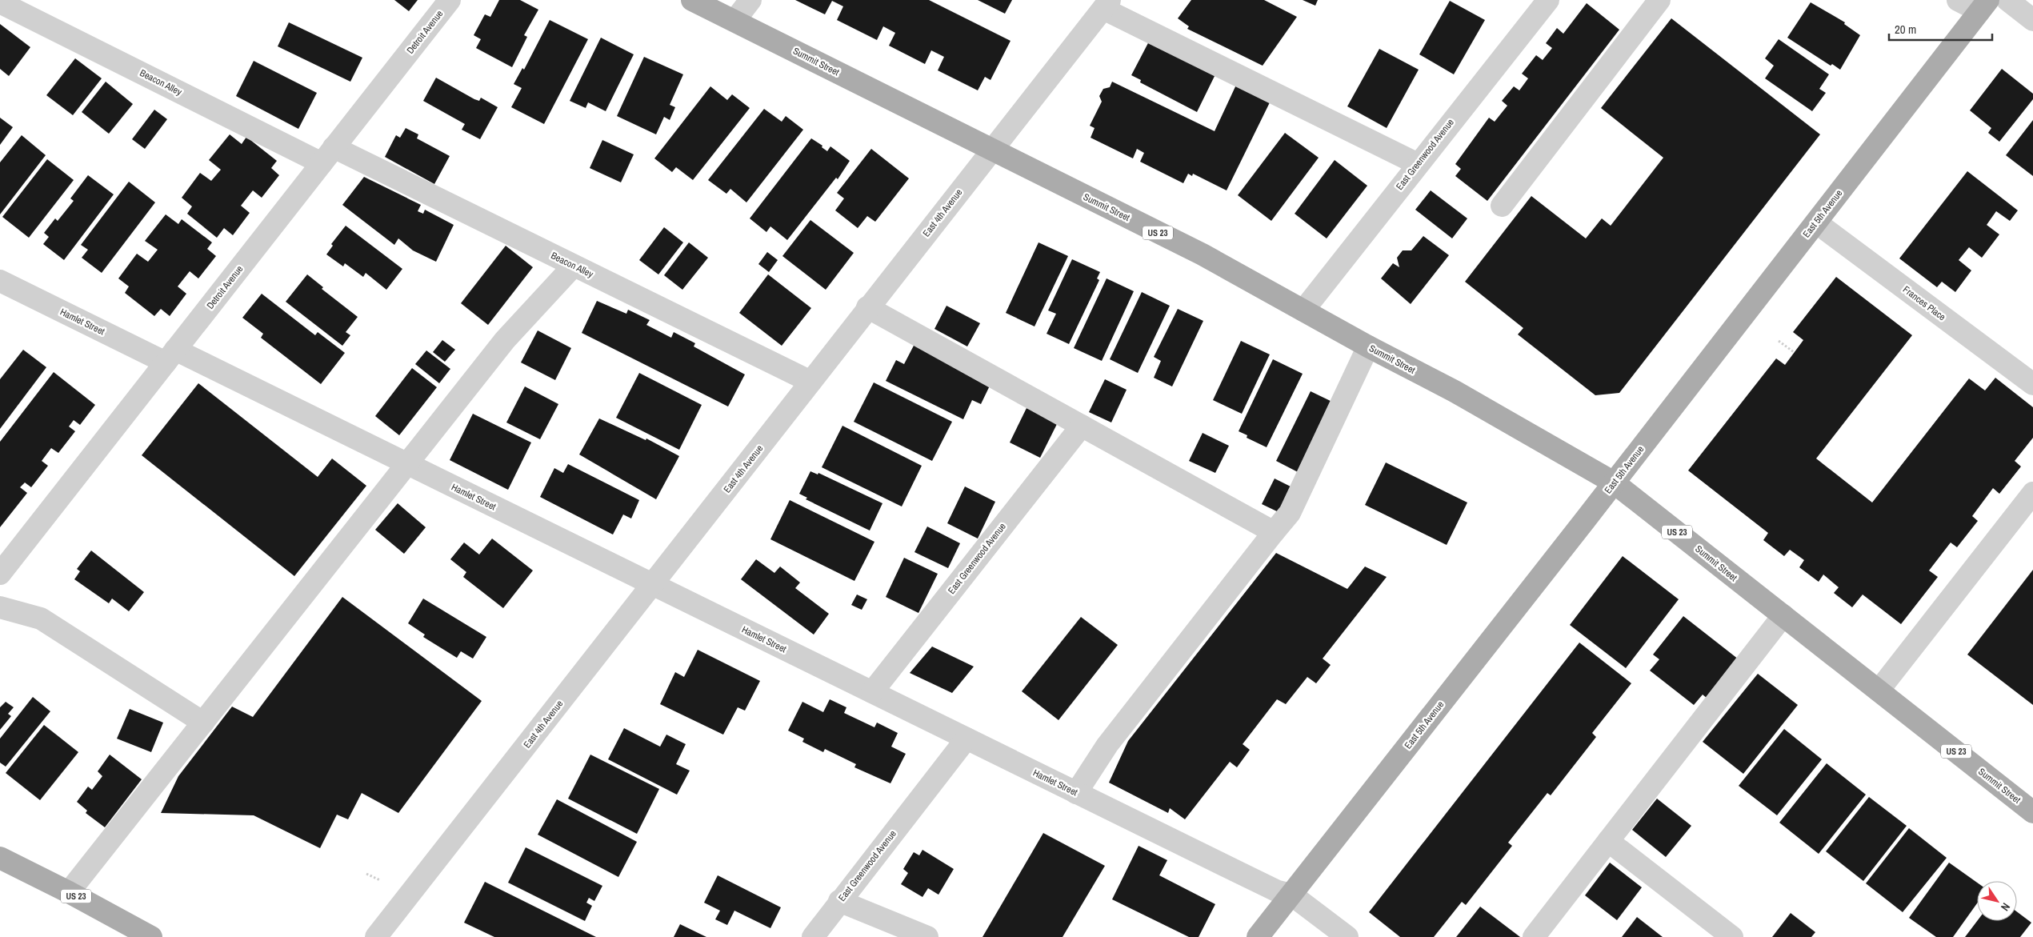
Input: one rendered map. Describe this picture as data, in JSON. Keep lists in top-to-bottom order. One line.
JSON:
{"streets":{"main road":["Summit Street","East 5th Avenue","US 23"],"street":["Detroit Avenue","Beacon Alley","East Greenwood Avenue","East 4th Avenue","Frances Place","Hamlet Street"]},"crossings":[["Detroit Avenue","Beacon Alley"],["Detroit Avenue","Hamlet Street"],["Summit Street","East Greenwood Avenue"],["Summit Street","East 4th Avenue"],["Summit Street","East 5th Avenue"],["Beacon Alley","East 4th Avenue"],["East Greenwood Avenue","Hamlet Street"],["East 4th Avenue","Hamlet Street"],["East 5th Avenue","Frances Place"],["East 5th Avenue","Hamlet Street"]],"scale_bar":"20 m","north":"bottom right"}
